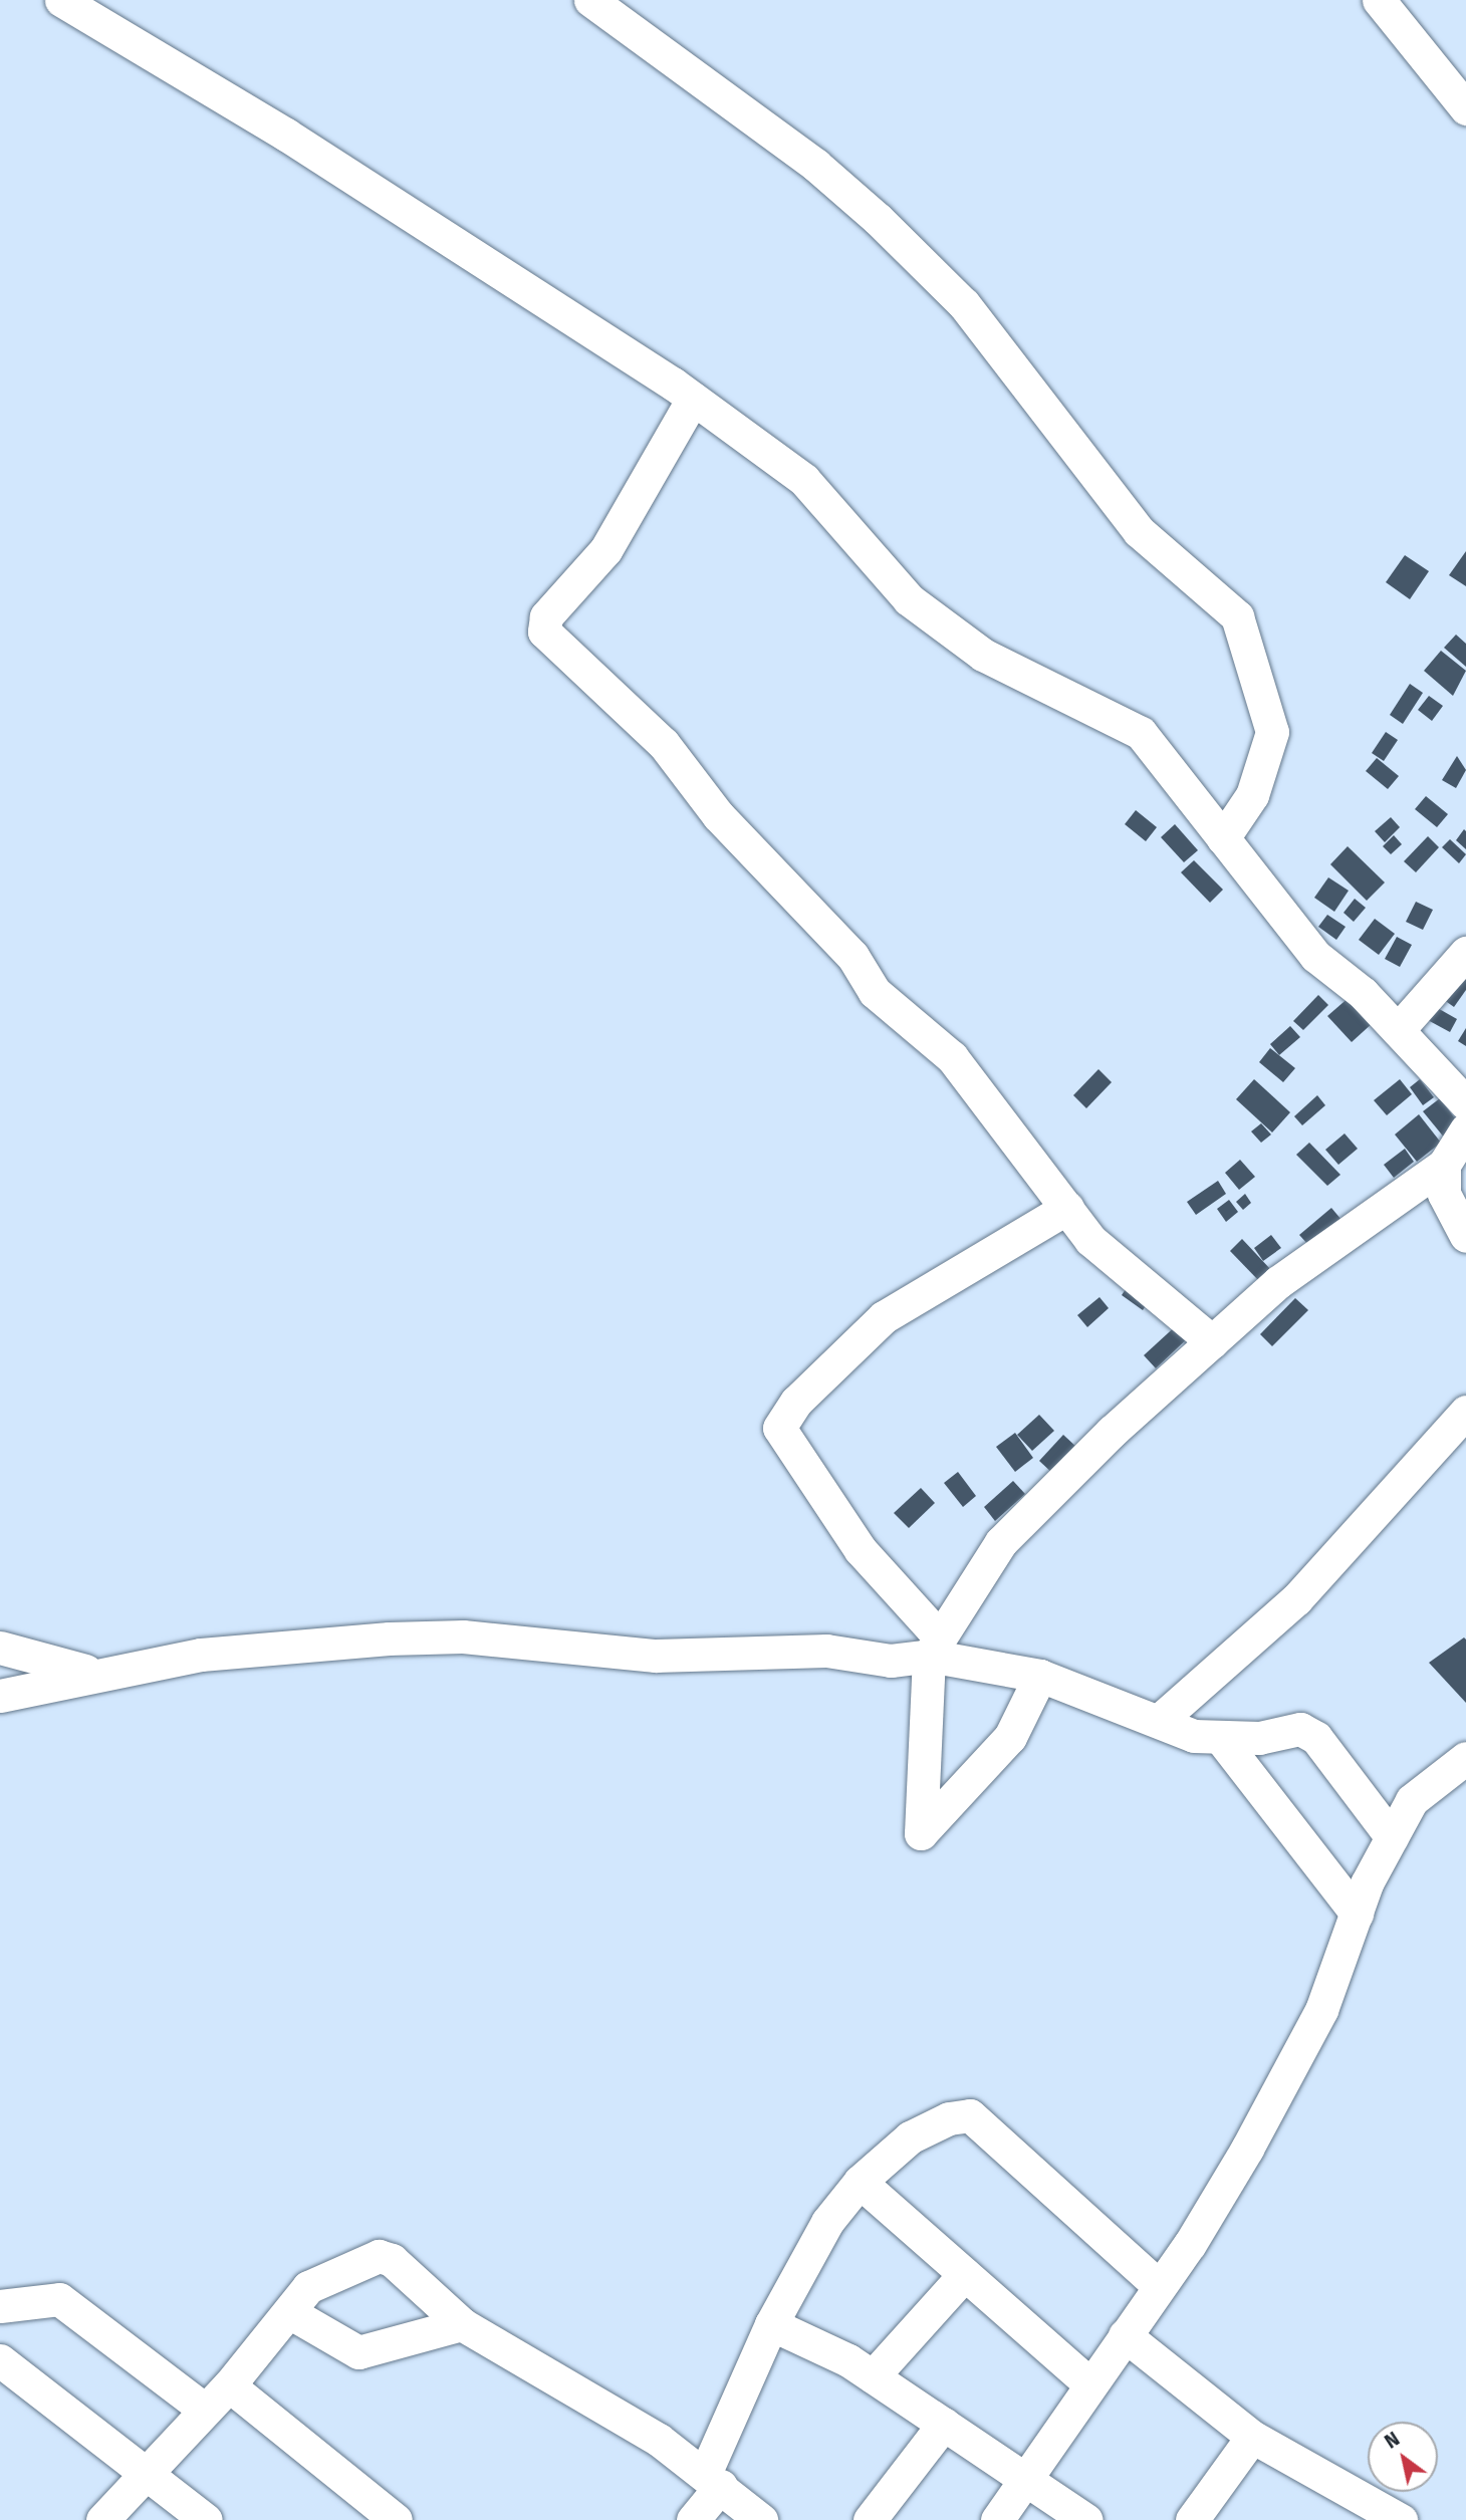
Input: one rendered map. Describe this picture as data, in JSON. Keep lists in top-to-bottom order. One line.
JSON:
{"north":"top left"}
